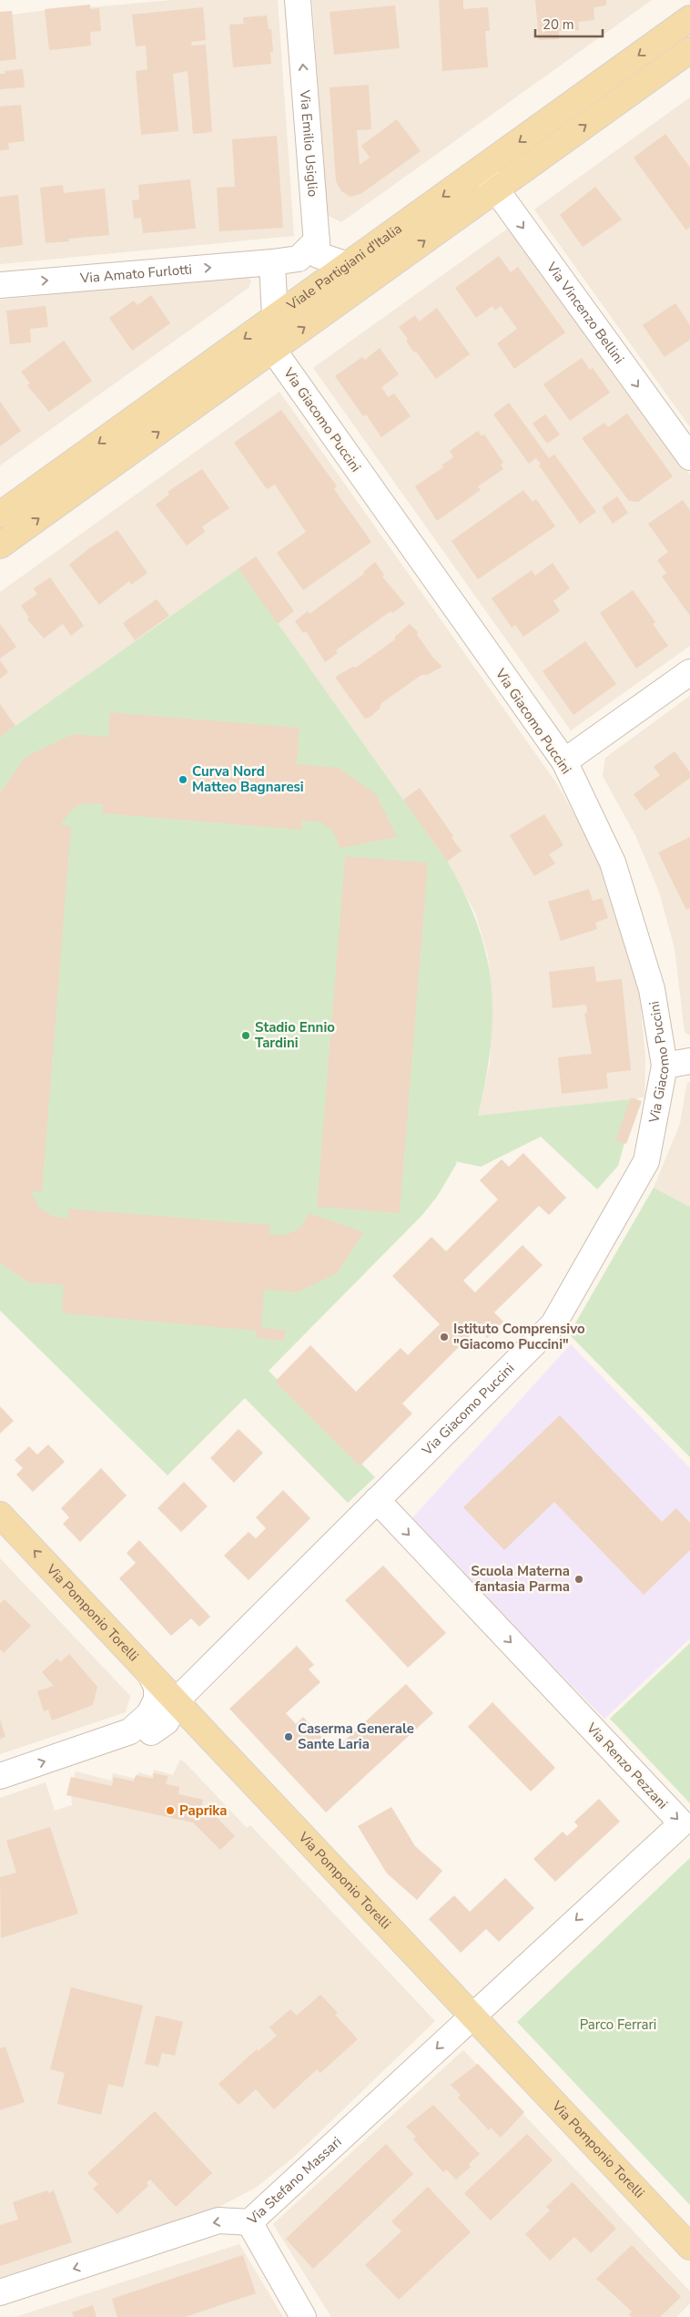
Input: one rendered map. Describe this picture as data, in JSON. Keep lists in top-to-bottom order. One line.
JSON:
{"streets":{"main road":["Viale Partigiani d'Italia","Via Pomponio Torelli"],"street":["Via Emilio Usiglio","Via Amato Furlotti","Via Vincenzo Bellini","Via Giacomo Puccini","Via Renzo Pezzani","Via Stefano Massari"]},"crossings":[["Via Emilio Usiglio","Viale Partigiani d'Italia"],["Via Emilio Usiglio","Via Amato Furlotti"],["Viale Partigiani d'Italia","Via Vincenzo Bellini"],["Viale Partigiani d'Italia","Via Giacomo Puccini"],["Via Giacomo Puccini","Via Pomponio Torelli"],["Via Giacomo Puccini","Via Renzo Pezzani"],["Via Pomponio Torelli","Via Renzo Pezzani"],["Via Pomponio Torelli","Via Stefano Massari"],["Via Renzo Pezzani","Via Stefano Massari"]],"one_way":["Via Emilio Usiglio","Via Amato Furlotti","Via Vincenzo Bellini","Via Stefano Massari"],"parks":["Parco Ferrari"],"places":["Curva Nord Matteo Bagnaresi","Stadio Ennio Tardini","Istituto Comprensivo \"Giacomo Puccini\"","Scuola Materna fantasia Parma","Caserma Generale Sante Laria","Paprika"],"scale_bar":"20 m"}
